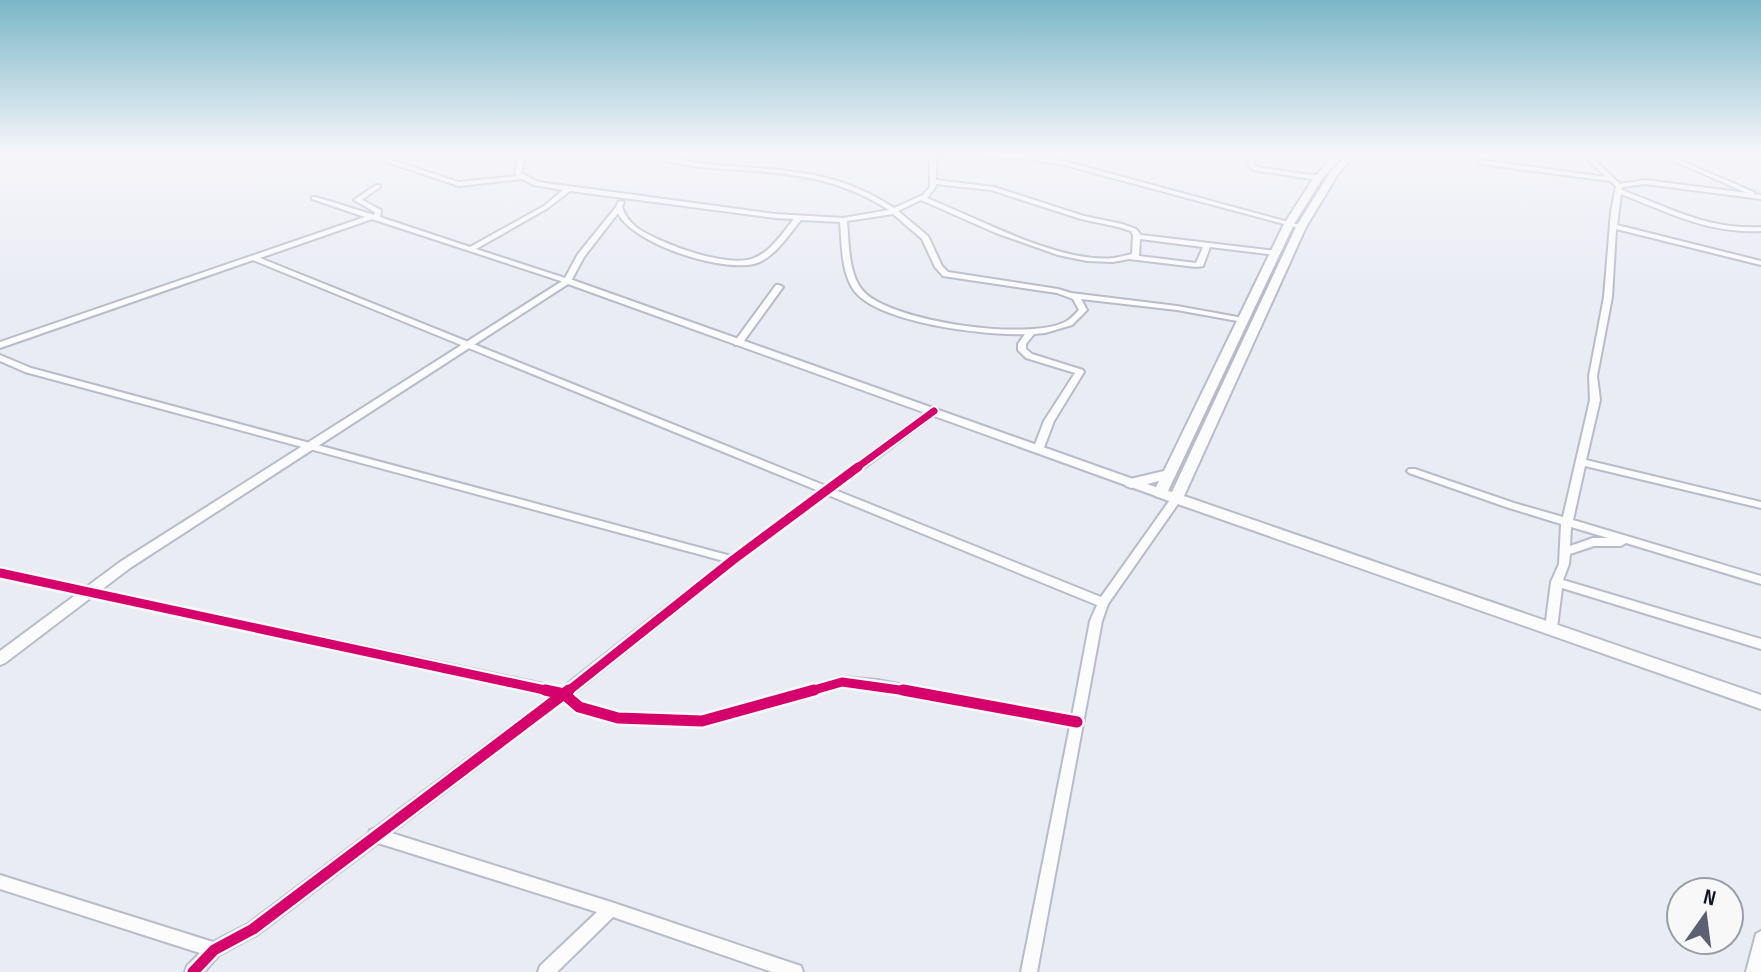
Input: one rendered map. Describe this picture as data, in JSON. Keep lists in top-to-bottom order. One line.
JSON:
{"north":"top"}
